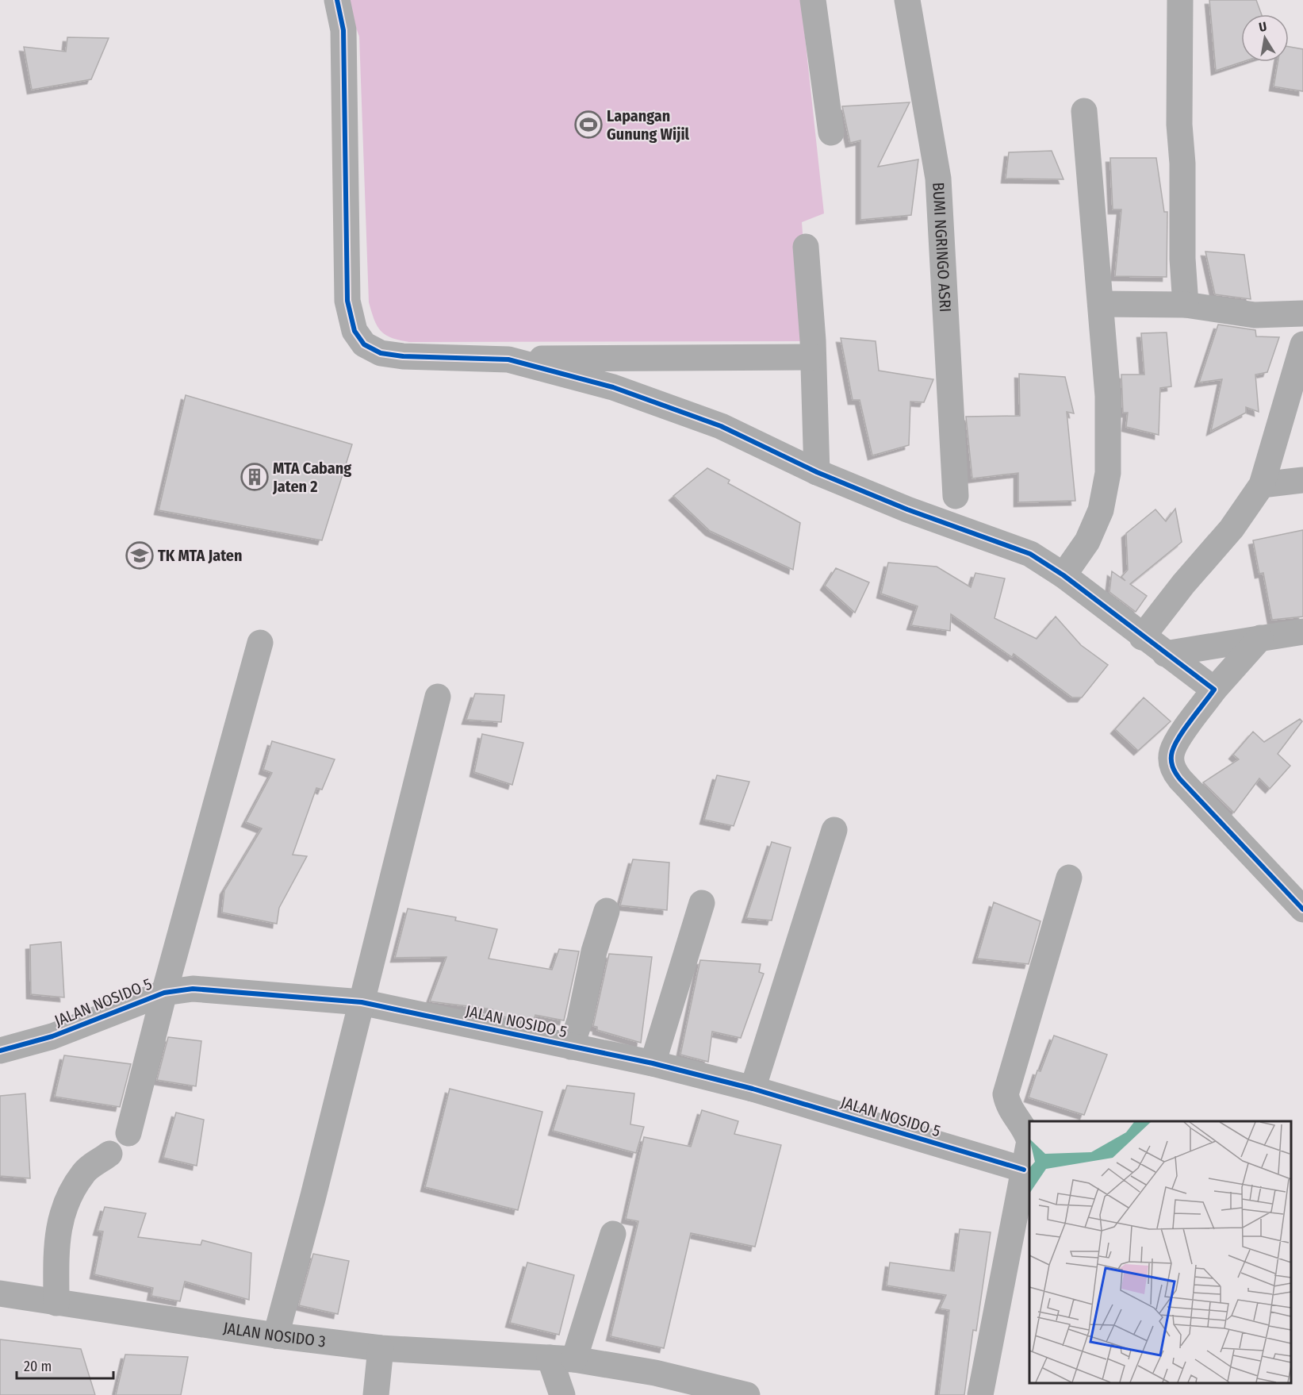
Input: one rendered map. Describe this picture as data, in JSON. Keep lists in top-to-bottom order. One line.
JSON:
{"streets":{"street":["BUMI NGRINGO ASRI","JALAN NOSIDO 5","JALAN NOSIDO 3"]},"places":{"sports":["Lapangan Gunung Wijil"],"building":["MTA Cabang Jaten 2"],"school or university":["TK MTA Jaten"]},"scale_bar":"20 m","north":"top"}
